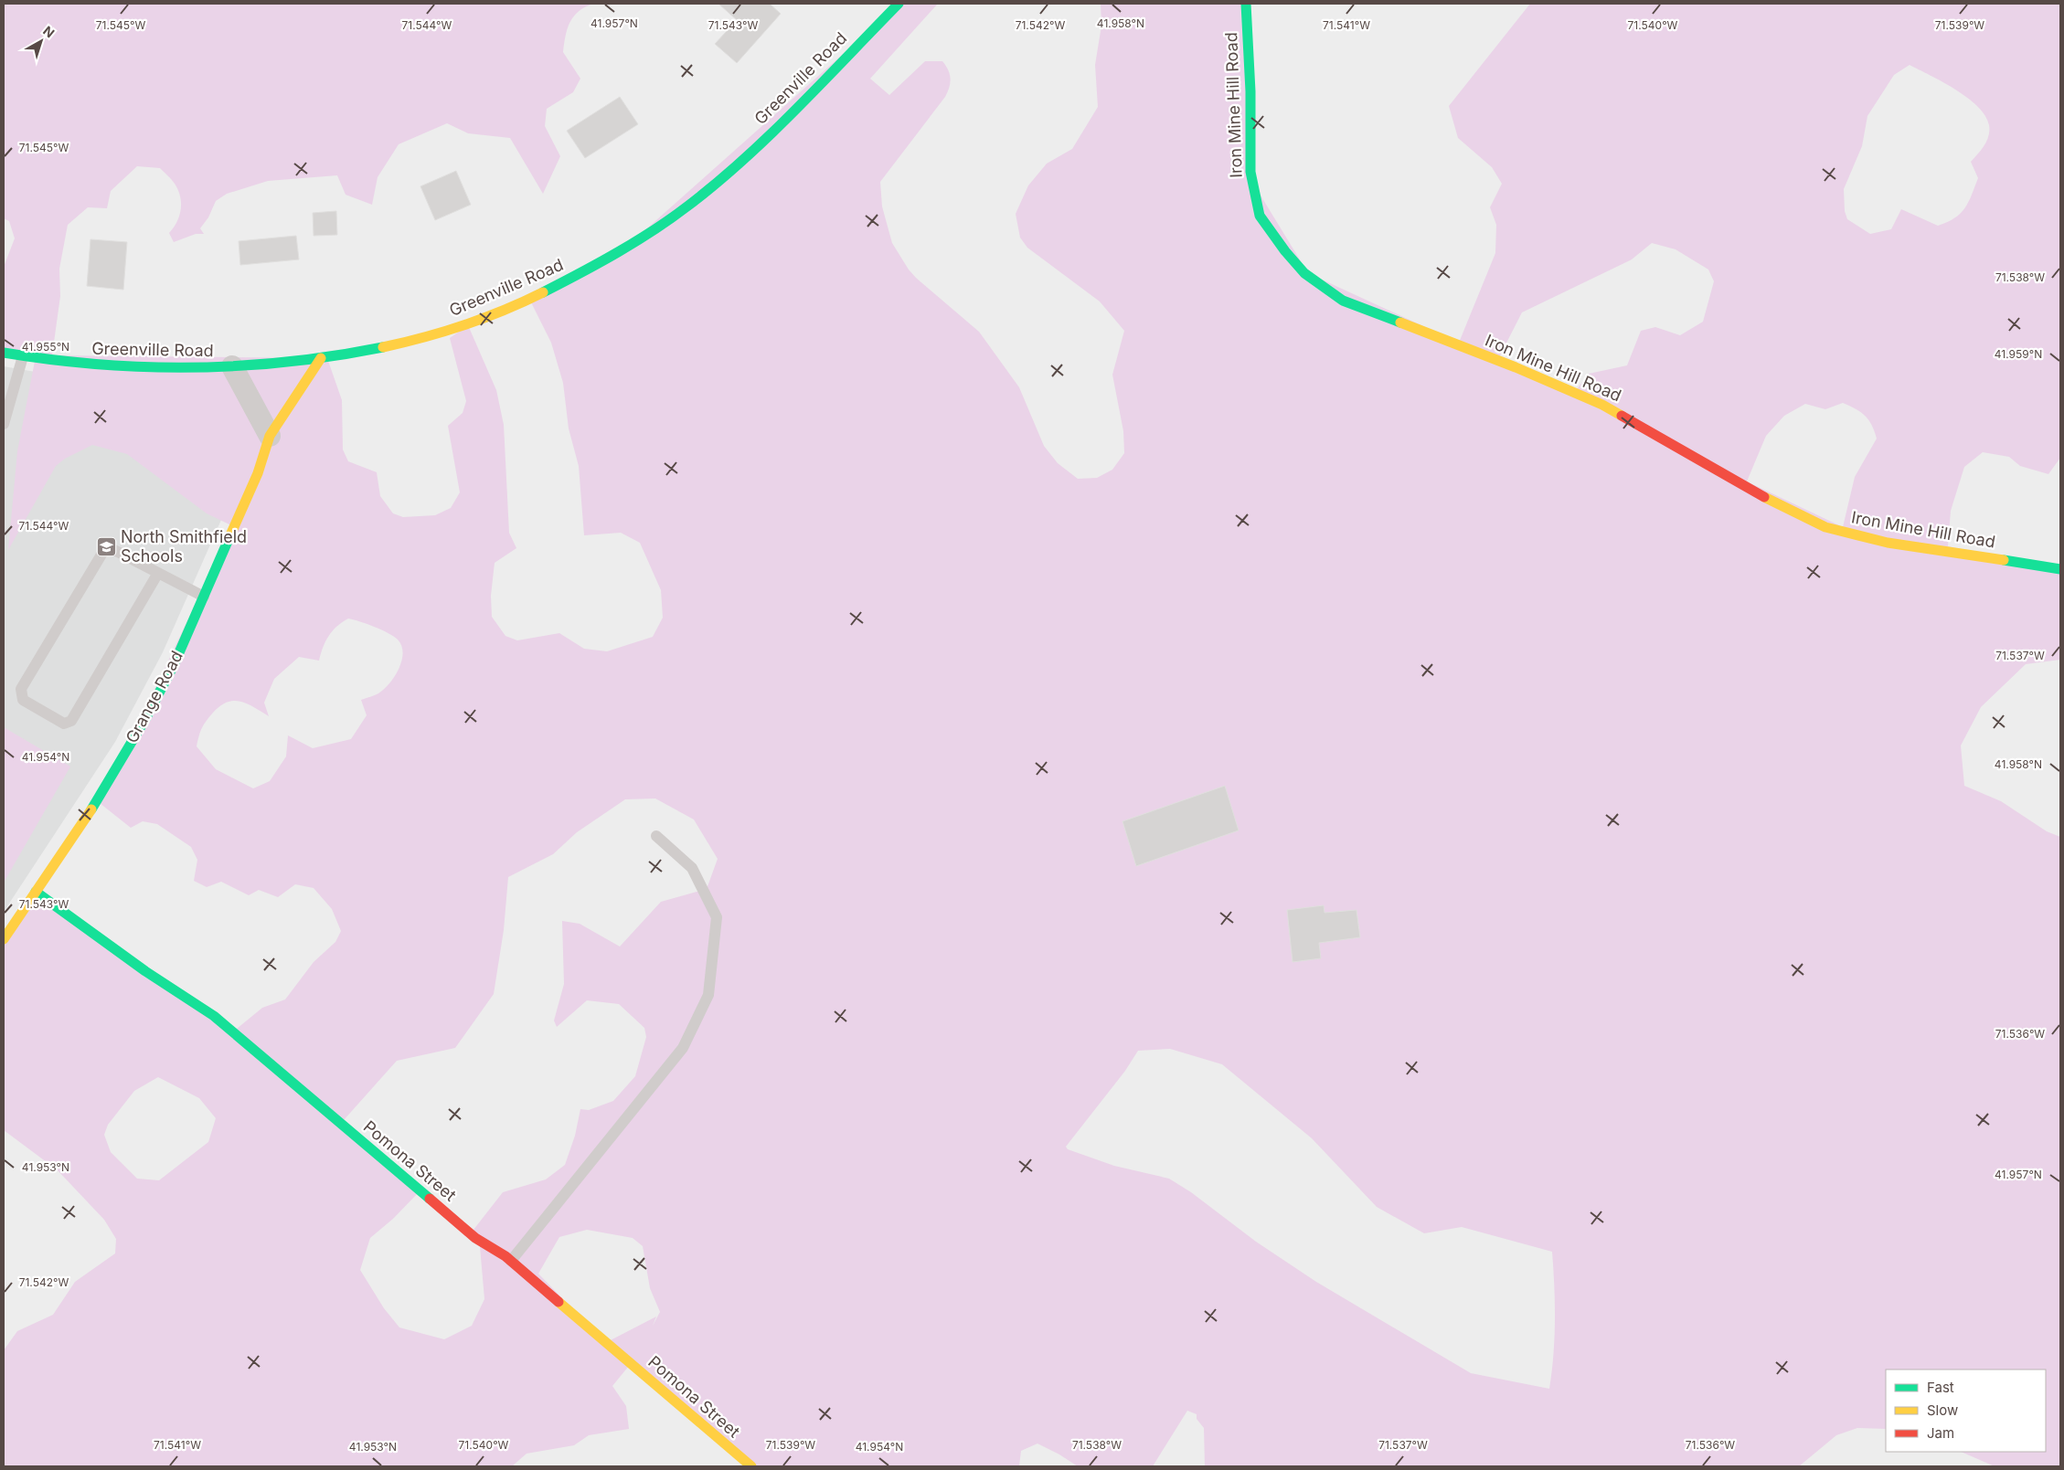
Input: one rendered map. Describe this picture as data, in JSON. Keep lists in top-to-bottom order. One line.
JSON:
{"streets":{"street":["Greenville Road","Iron Mine Hill Road","Grange Road","Pomona Street"]},"crossings":[["Greenville Road","Grange Road"],["Grange Road","Pomona Street"]],"places":{"school or university":["North Smithfield Schools"]},"legend":["Fast","Slow","Jam"],"north":"top right","coordinates":["41.957°N","41.958°N","71.545°W","71.544°W","71.543°W","71.542°W","71.541°W","71.539°W","71.540°W","71.538°W","41.955°N","41.959°N","71.537°W","41.954°N","71.536°W","41.953°N"]}
